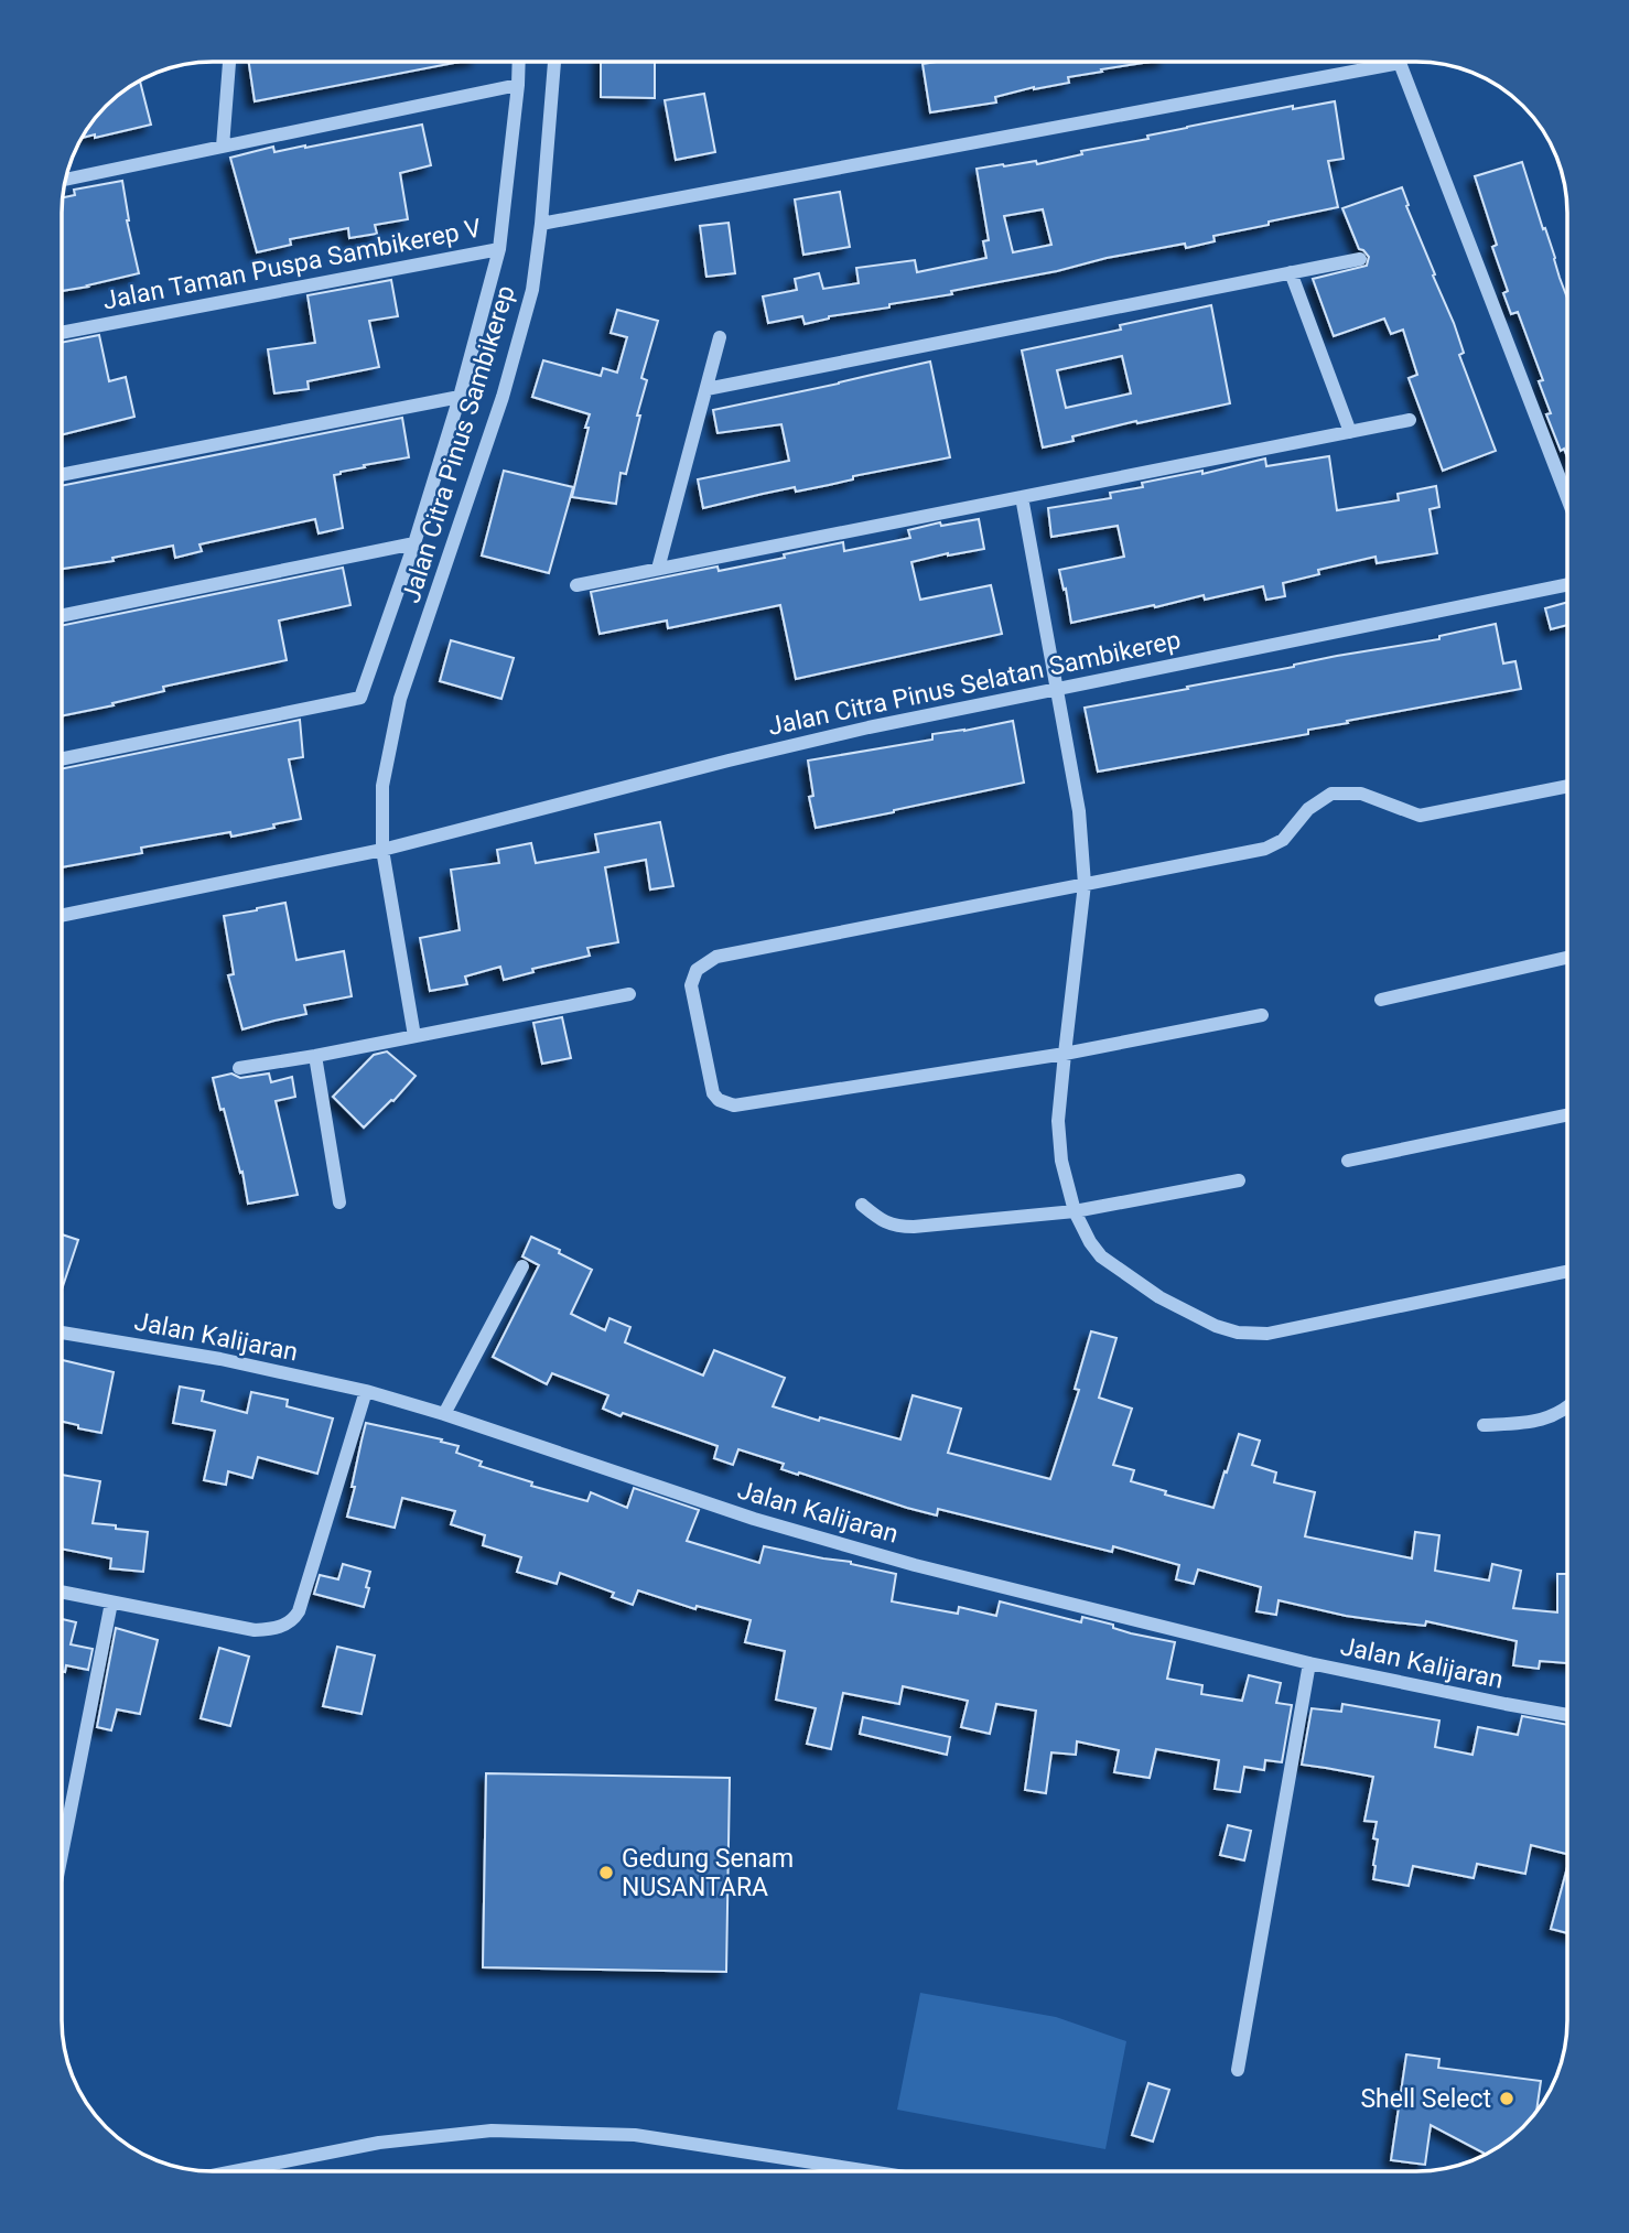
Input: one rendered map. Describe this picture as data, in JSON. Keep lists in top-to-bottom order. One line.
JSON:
{"streets":{"street":["Jalan Taman Puspa Sambikerep V","Jalan Citra Pinus Sambikerep","Jalan Citra Pinus Selatan Sambikerep","Jalan Kalijaran"]},"crossings":[["Jalan Citra Pinus Sambikerep","Jalan Citra Pinus Selatan Sambikerep"]],"places":["Gedung Senam NUSANTARA","Shell Select"]}
